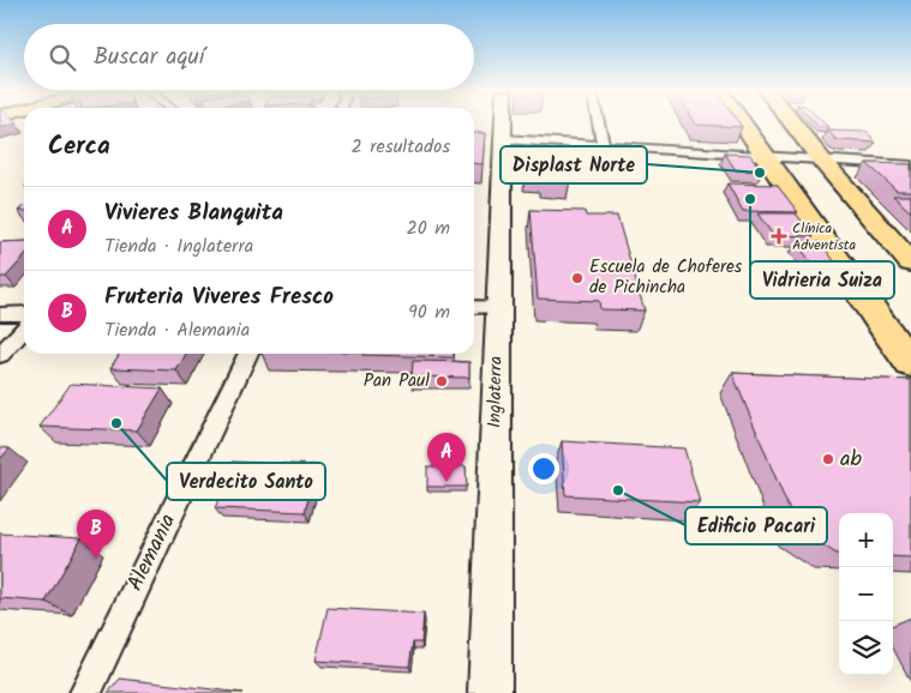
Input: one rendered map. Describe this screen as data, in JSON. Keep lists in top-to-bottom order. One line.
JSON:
{"streets":{"street":["Inglaterra","Alemania"]},"places":{"other":["Displast Norte","Vidrieria Suiza","Escuela de Choferes de Pichincha","Pan Paul","Verdecito Santo","ab","Edificio Pacari"],"health":["Clínica Adventista"]},"page":{"search":"Buscar aquí","heading":["Cerca","2 resultados"],"list":[{"mark":"A","name":"Vivieres Blanquita","note":"Tienda · Inglaterra","value":"20 m"},{"mark":"B","name":"Fruteria Viveres Fresco","note":"Tienda · Alemania","value":"90 m"}],"pins":["A","B"],"map_buttons":["+","−"]}}
